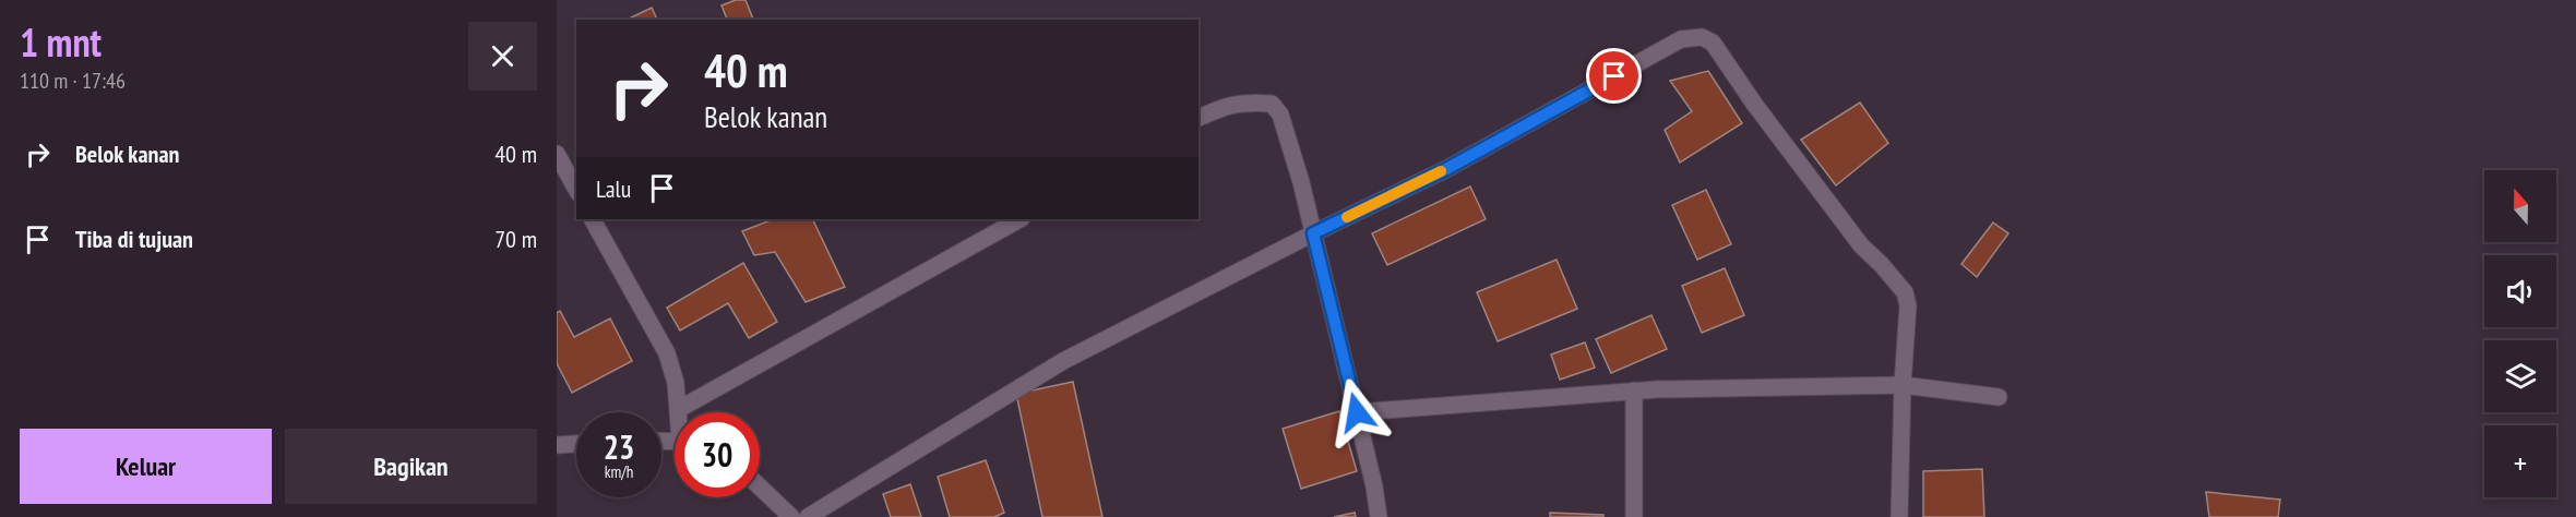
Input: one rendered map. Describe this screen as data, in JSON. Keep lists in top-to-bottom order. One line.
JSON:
{"north":"top","page":{"heading":["1 mnt","110 m · 17:46"],"turn":["40 m","Belok kanan"],"list":[{"name":"Belok kanan","value":"40 m"},{"name":"Tiba di tujuan","value":"70 m"}],"then":"Lalu","map_buttons":"+","speed":"23 km/h","limit":"30","buttons":["Keluar","Bagikan"]}}
